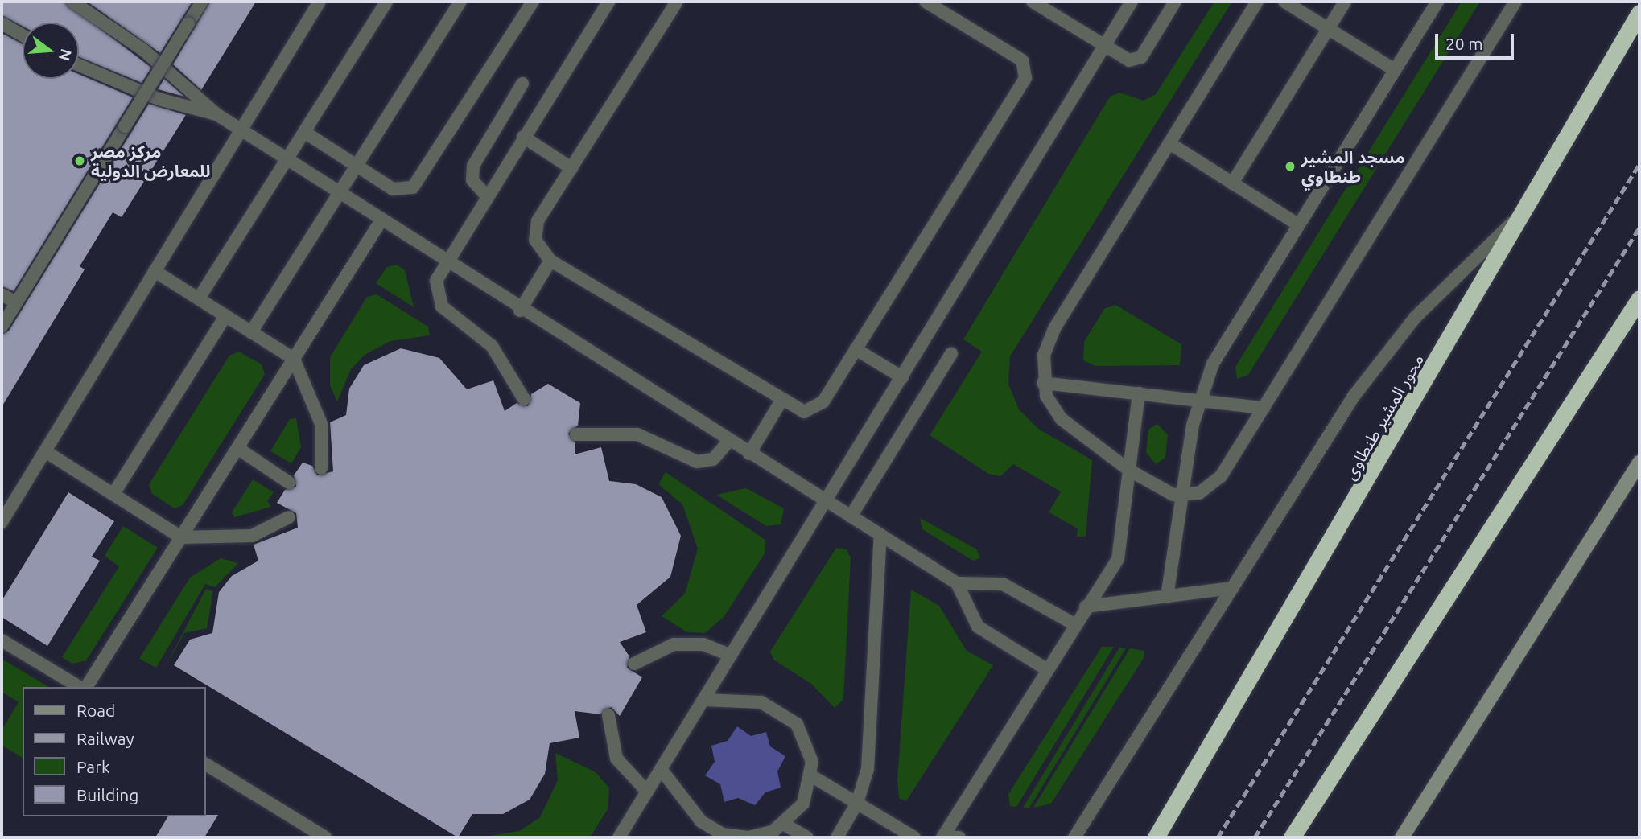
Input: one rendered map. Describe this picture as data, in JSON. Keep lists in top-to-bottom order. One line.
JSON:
{"streets":{"highway":["محور المشير طنطاوى"]},"places":["مركز مصر للمعارض الدولية","مسجد المشير طنطاوي"],"legend":["Road","Railway","Park","Building"],"scale_bar":"20 m","north":"right"}
